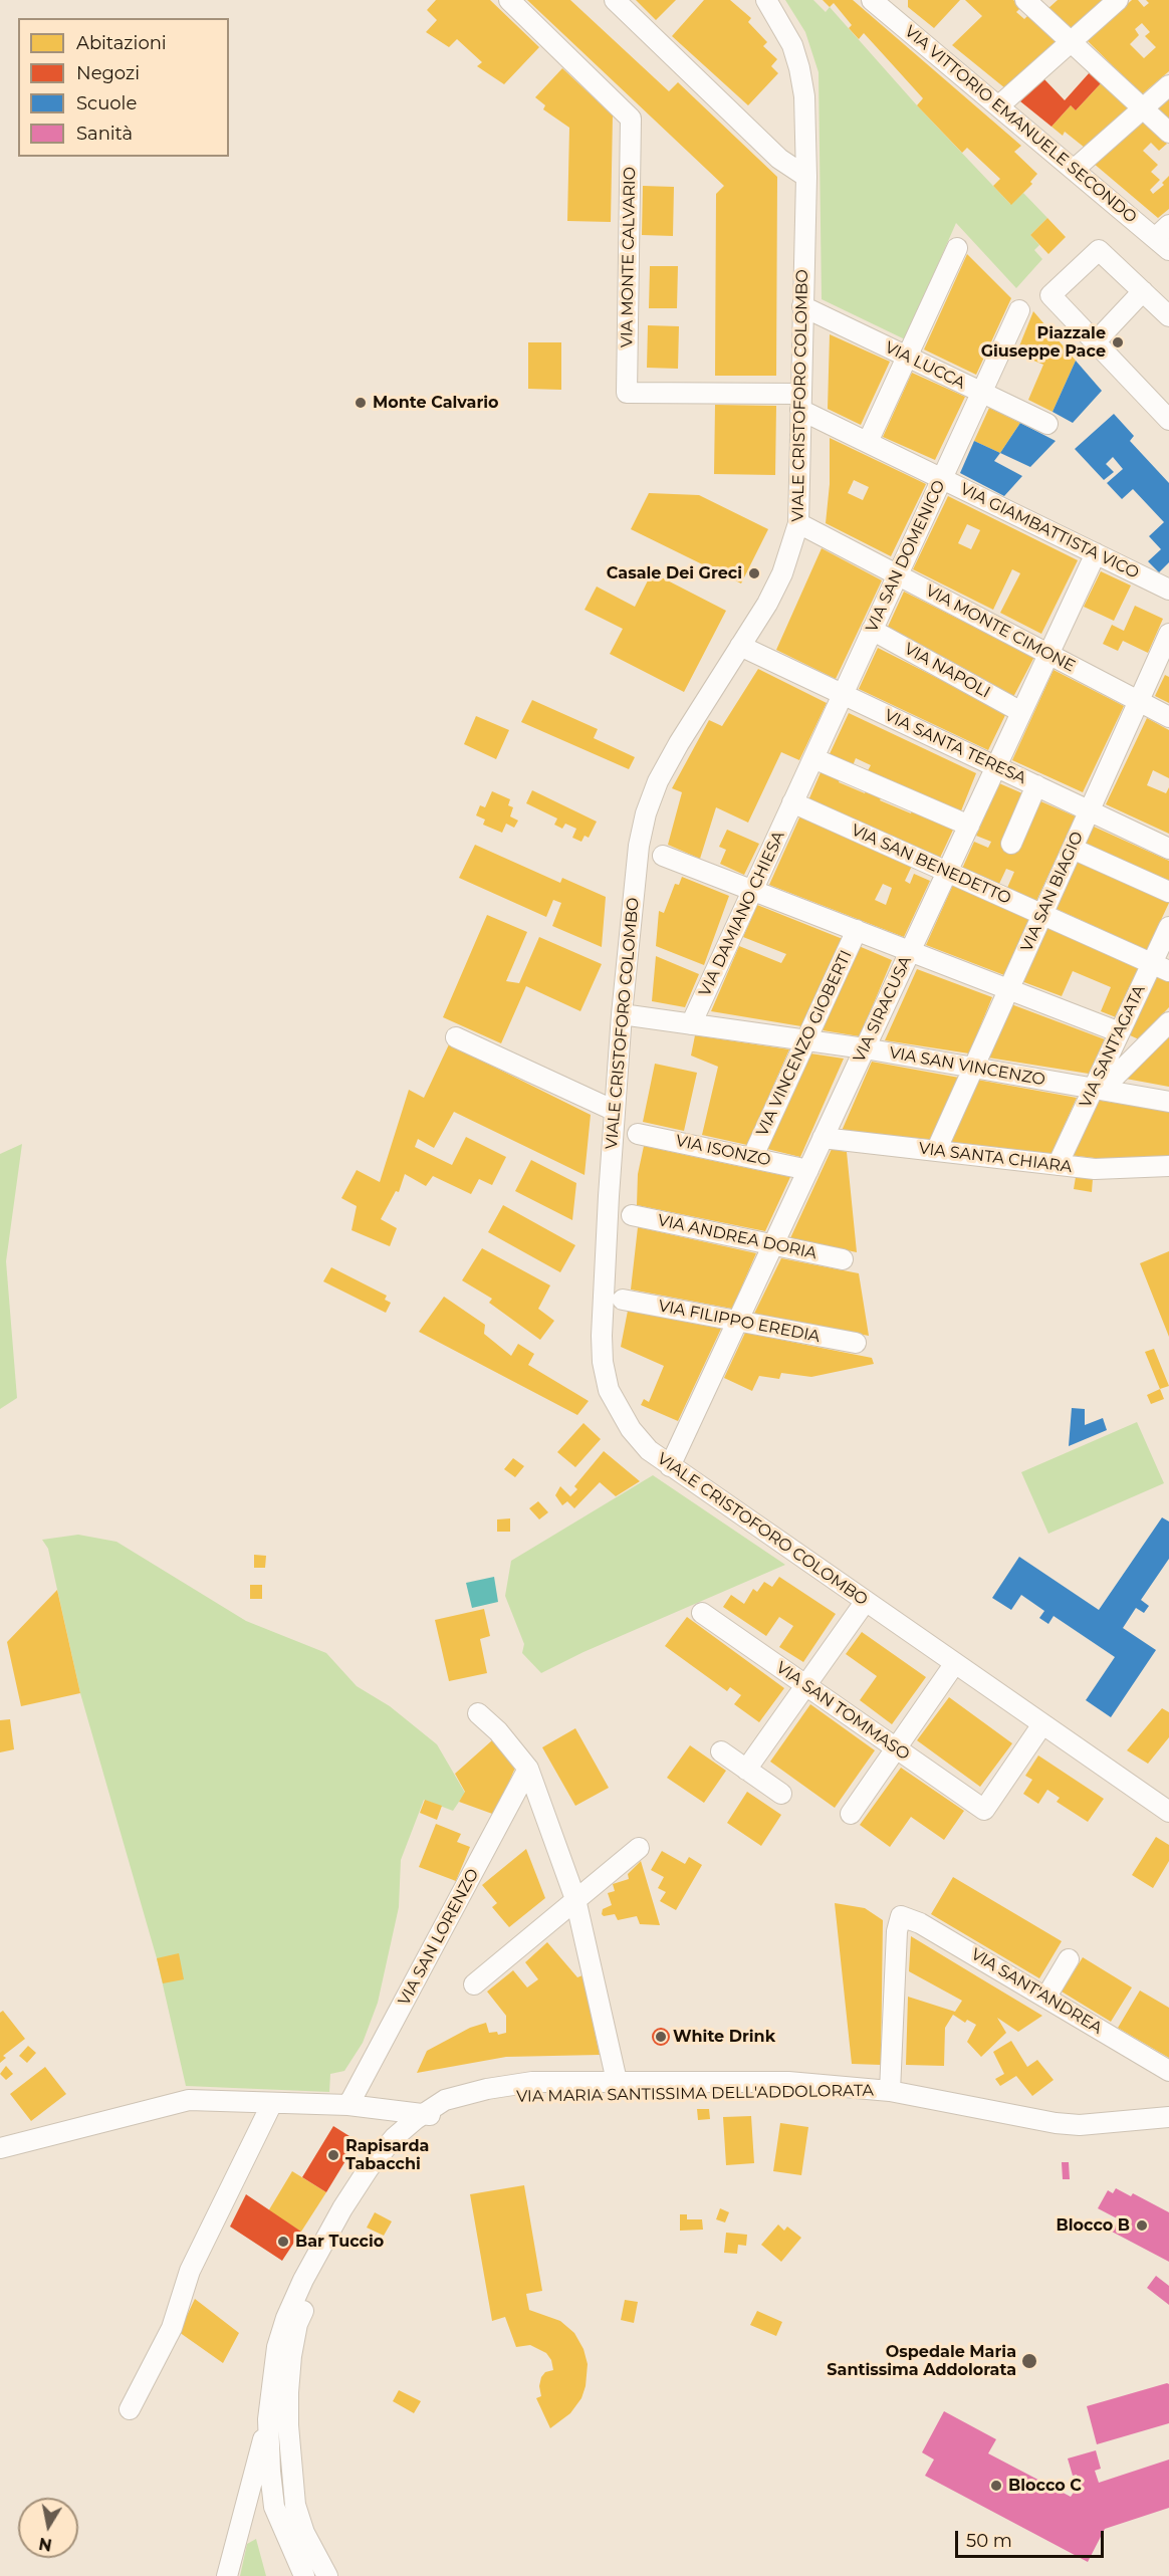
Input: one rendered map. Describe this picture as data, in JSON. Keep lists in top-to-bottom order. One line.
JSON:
{"streets":{"street":["VIA VITTORIO EMANUELE SECONDO","VIA MONTE CALVARIO","VIA LUCCA","VIALE CRISTOFORO COLOMBO","VIA GIAMBATTISTA VICO","VIA SAN DOMENICO","VIA MONTE CIMONE","VIA NAPOLI","VIA SANTA TERESA","VIA SAN BENEDETTO","VIA SAN BIAGIO","VIA DAMIANO CHIESA","VIA SIRACUSA","VIA VINCENZO GIOBERTI","VIA SANT'AGATA","VIA SAN VINCENZO","VIA ISONZO","VIA SANTA CHIARA","VIA ANDREA DORIA","VIA FILIPPO EREDIA","VIA SAN TOMMASO","VIA SAN LORENZO","VIA SANT'ANDREA","VIA MARIA SANTISSIMA DELL'ADDOLORATA"]},"crossings":[["VIA MONTE CALVARIO","VIALE CRISTOFORO COLOMBO"],["VIA MONTE CALVARIO","VIA GIAMBATTISTA VICO"],["VIA LUCCA","VIALE CRISTOFORO COLOMBO"],["VIA LUCCA","VIA SAN DOMENICO"],["VIALE CRISTOFORO COLOMBO","VIA GIAMBATTISTA VICO"],["VIALE CRISTOFORO COLOMBO","VIA MONTE CIMONE"],["VIALE CRISTOFORO COLOMBO","VIA SANTA TERESA"],["VIALE CRISTOFORO COLOMBO","VIA SIRACUSA"],["VIALE CRISTOFORO COLOMBO","VIA SAN VINCENZO"],["VIALE CRISTOFORO COLOMBO","VIA SAN TOMMASO"],["VIA GIAMBATTISTA VICO","VIA SAN DOMENICO"],["VIA GIAMBATTISTA VICO","VIA SIRACUSA"],["VIA SAN DOMENICO","VIA MONTE CIMONE"],["VIA SAN DOMENICO","VIA NAPOLI"],["VIA SAN DOMENICO","VIA SANTA TERESA"],["VIA SAN DOMENICO","VIA SAN BENEDETTO"],["VIA SAN DOMENICO","VIA DAMIANO CHIESA"],["VIA MONTE CIMONE","VIA SAN BIAGIO"],["VIA MONTE CIMONE","VIA SIRACUSA"],["VIA NAPOLI","VIA SIRACUSA"],["VIA SANTA TERESA","VIA SAN BIAGIO"],["VIA SANTA TERESA","VIA SIRACUSA"],["VIA SAN BENEDETTO","VIA SAN BIAGIO"],["VIA SAN BENEDETTO","VIA DAMIANO CHIESA"],["VIA SAN BENEDETTO","VIA SIRACUSA"],["VIA SAN BENEDETTO","VIA SANT'AGATA"],["VIA SAN BIAGIO","VIA SAN VINCENZO"],["VIA SAN BIAGIO","VIA SANTA CHIARA"],["VIA DAMIANO CHIESA","VIA SAN VINCENZO"],["VIA SIRACUSA","VIA SAN VINCENZO"],["VIA SIRACUSA","VIA ISONZO"],["VIA SIRACUSA","VIA SANTA CHIARA"],["VIA SIRACUSA","VIA ANDREA DORIA"],["VIA SIRACUSA","VIA FILIPPO EREDIA"],["VIA VINCENZO GIOBERTI","VIA SAN VINCENZO"],["VIA VINCENZO GIOBERTI","VIA ISONZO"],["VIA SANT'AGATA","VIA SAN VINCENZO"],["VIA SANT'AGATA","VIA SANTA CHIARA"],["VIA SANT'ANDREA","VIA MARIA SANTISSIMA DELL'ADDOLORATA"]],"places":["Piazzale Giuseppe Pace","Monte Calvario","Casale Dei Greci","White Drink","Rapisarda Tabacchi","Blocco B","Bar Tuccio","Ospedale Maria Santissima Addolorata","Blocco C"],"legend":["Abitazioni","Negozi","Scuole","Sanità"],"scale_bar":"50 m","north":"bottom"}
